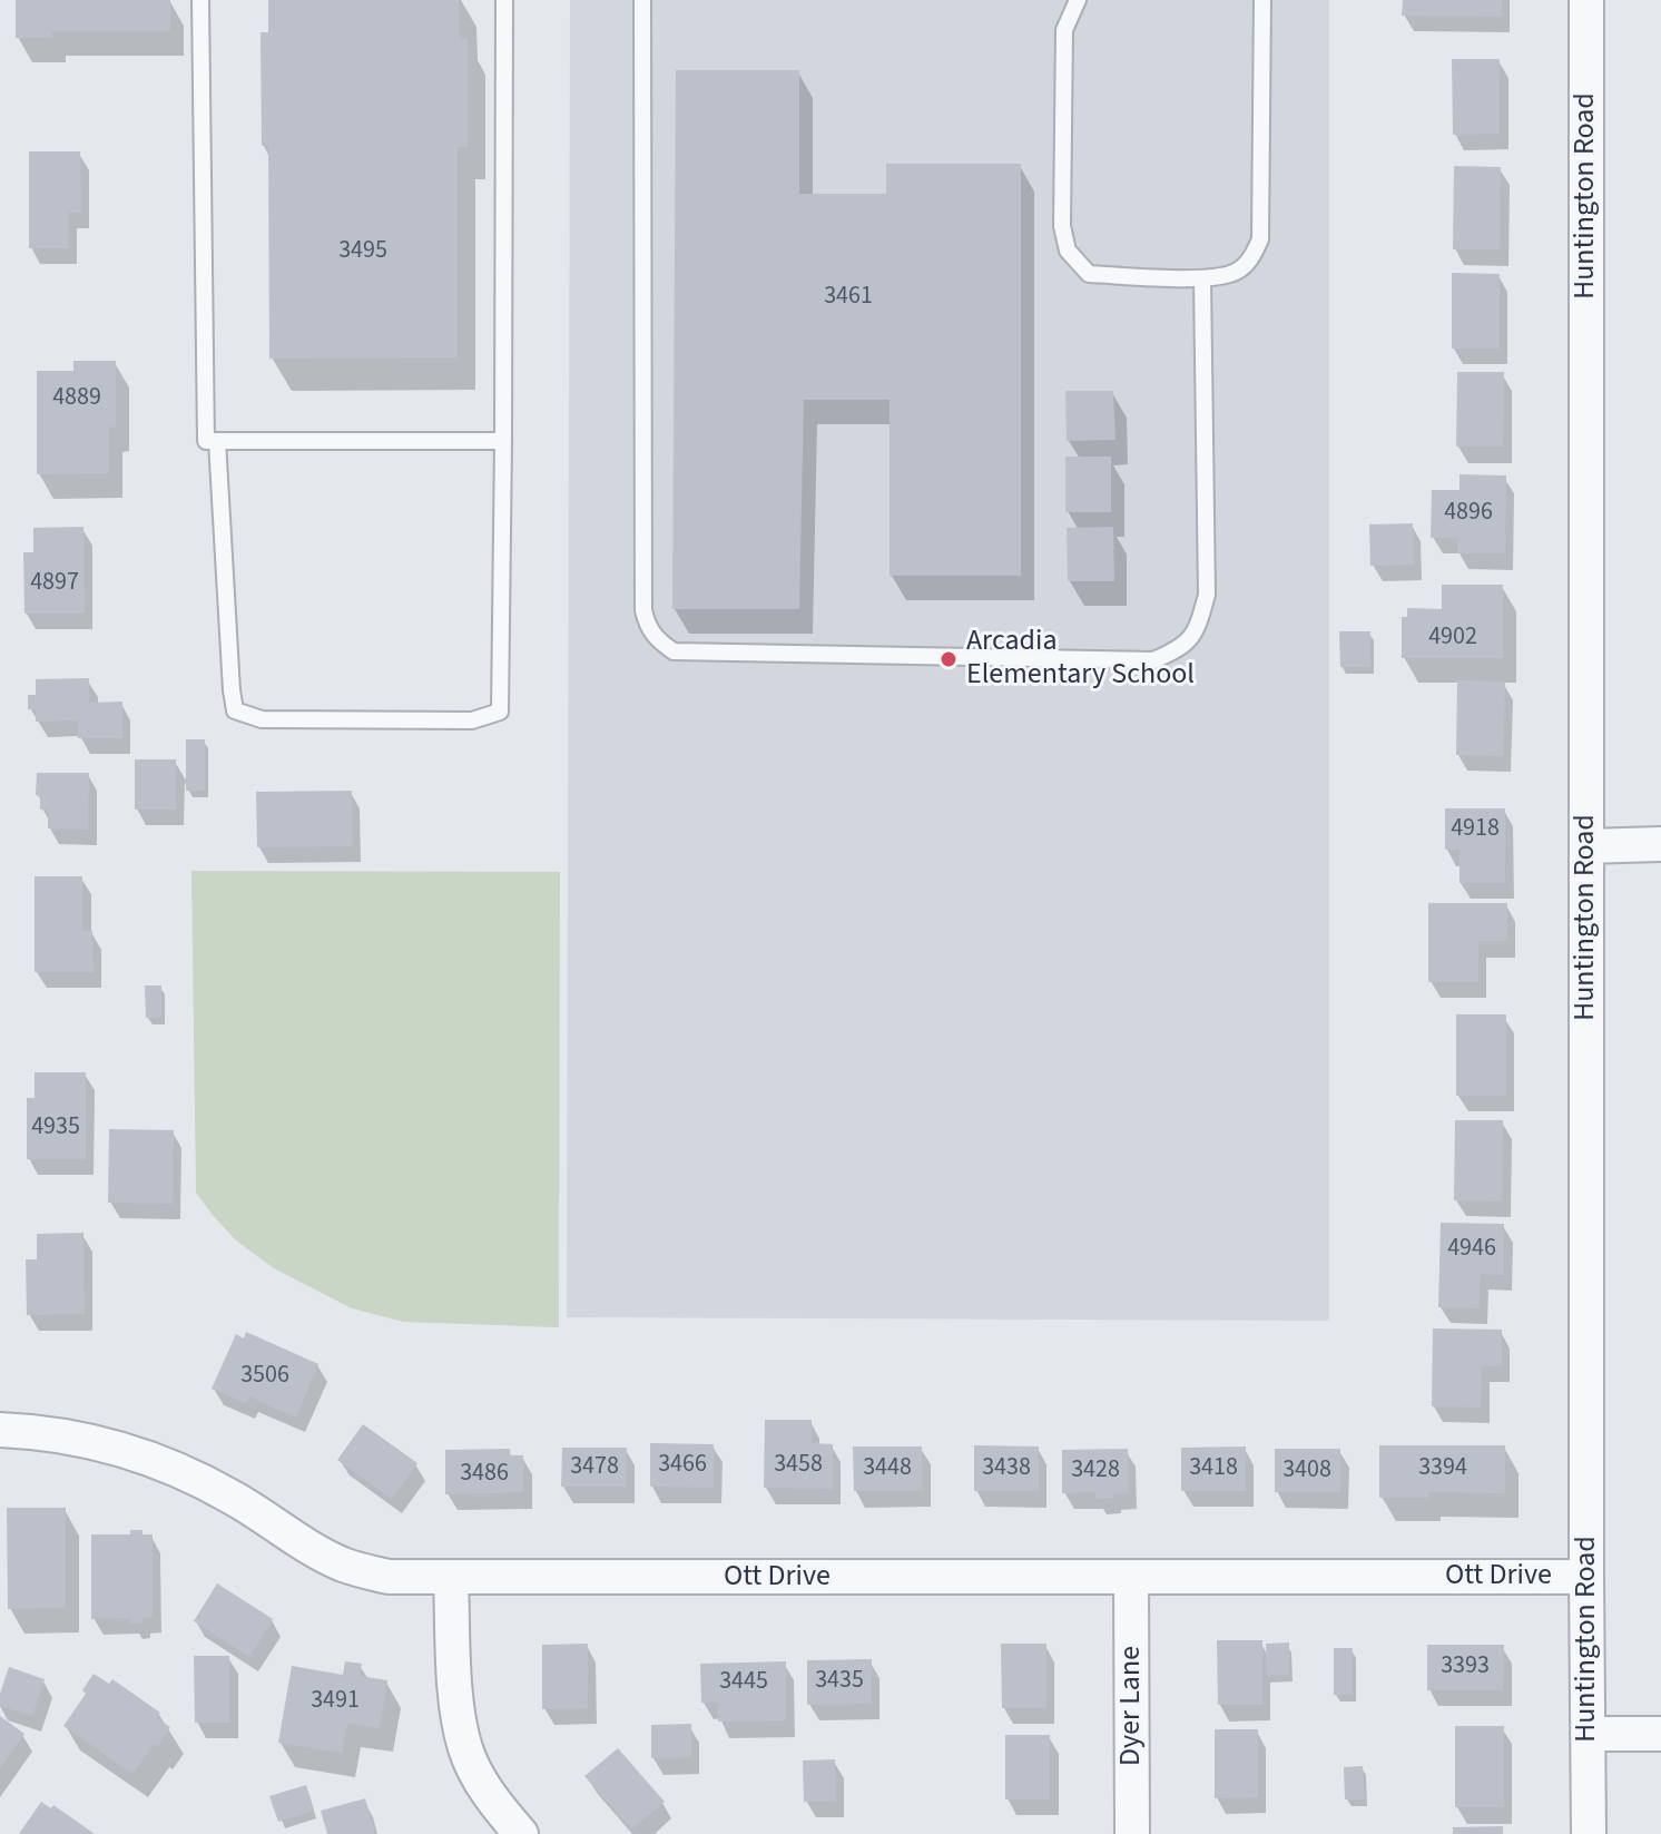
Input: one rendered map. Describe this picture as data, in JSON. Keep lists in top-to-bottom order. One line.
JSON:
{"streets":{"street":["Huntington Road","Ott Drive","Dyer Lane"]},"crossings":[["Huntington Road","Ott Drive"],["Ott Drive","Dyer Lane"]],"places":["Arcadia Elementary School"],"house_numbers":["3495","3461","4889","4896","4897","4902","4918","4935","4946","3506","3466","3458","3478","3448","3438","3418","3394","3428","3408","3486","3393","3435","3445","3491"]}
